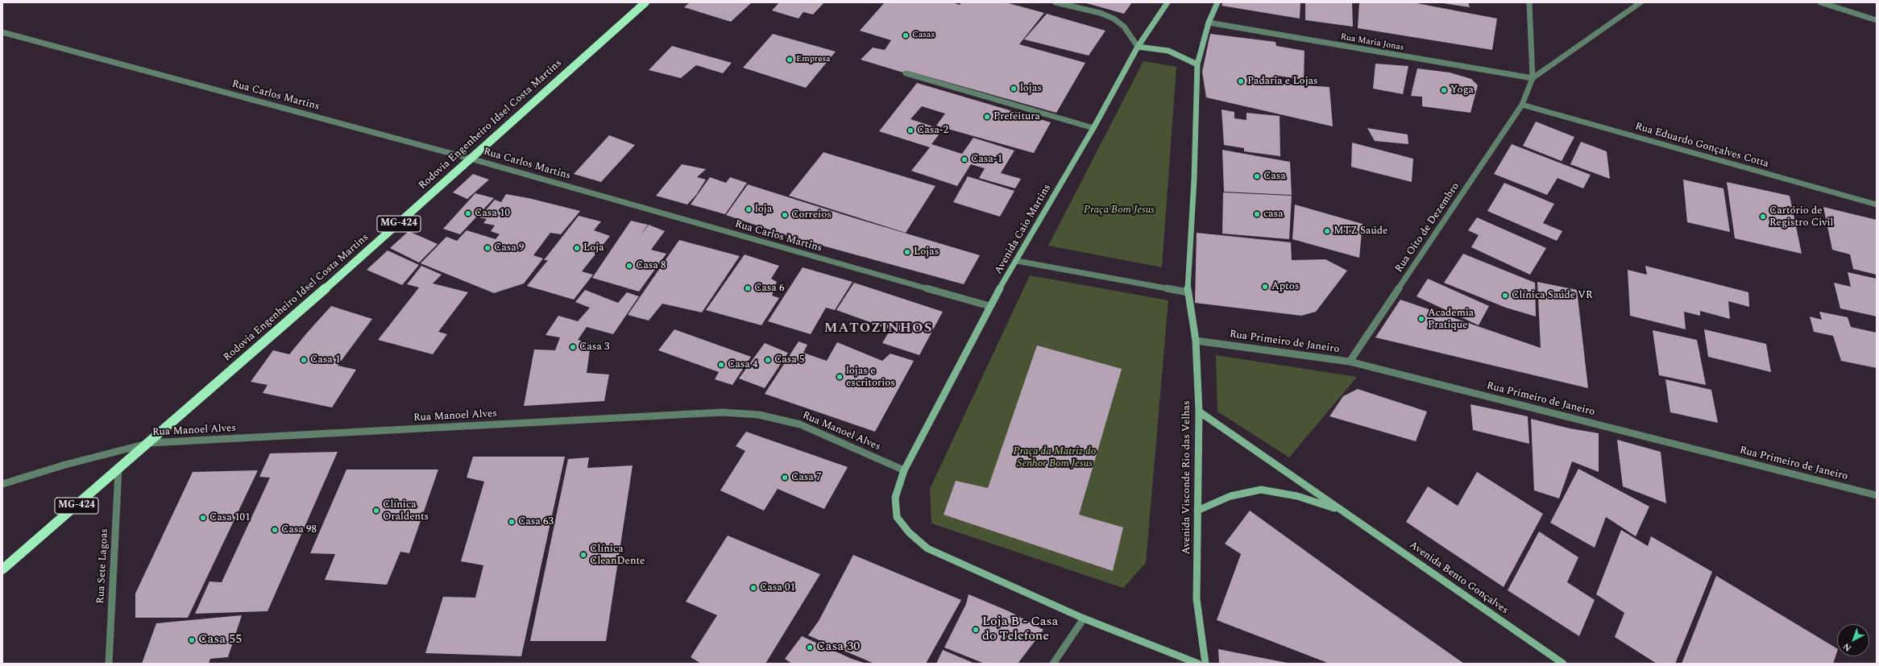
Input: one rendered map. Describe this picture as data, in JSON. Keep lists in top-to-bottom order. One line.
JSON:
{"streets":{"highway":["Rodovia Engenheiro Idsel Costa Martins","MG-424"],"main road":["Avenida Caio Martins","Avenida Visconde Rio das Velhas","Avenida Bento Gonçalves"],"street":["Rua Maria Jonas","Rua Carlos Martins","Rua Eduardo Gonçalves Cotta","Rua Oito de Dezembro","Rua Primeiro de Janeiro","Rua Manoel Alves","Rua Sete Lagoas"]},"crossings":[["Rua Maria Jonas","Rua Oito de Dezembro"],["Rua Carlos Martins","Rodovia Engenheiro Idsel Costa Martins"],["Rua Carlos Martins","Avenida Caio Martins"],["Rodovia Engenheiro Idsel Costa Martins","Rua Manoel Alves"],["Rodovia Engenheiro Idsel Costa Martins","Rua Sete Lagoas"],["Rua Eduardo Gonçalves Cotta","Rua Oito de Dezembro"],["Rua Oito de Dezembro","Rua Primeiro de Janeiro"],["Avenida Caio Martins","Rua Manoel Alves"],["Rua Primeiro de Janeiro","Avenida Visconde Rio das Velhas"],["Avenida Visconde Rio das Velhas","Avenida Bento Gonçalves"]],"districts":["MATOZINHOS"],"parks":["Praça Bom Jesus","Praça da Matriz do Senhor Bom Jesus"],"places":["Casas","Empresa","Padaria e Lojas","lojas","Yoga","Prefeitura","Casa-2","Casa-1","Casa","loja","Casa 10","casa","Correios","Cartório de Registro Civil","MTZ Saúde","Casa 9","Loja","Lojas","Casa 8","Aptos","Casa 6","Clínica Saúde VR","Academia Pratique","Casa 3","Casa 1","Casa 5","Casa 4","lojas e escritorios","Casa 7","Clínica Oraldents","Casa 101","Casa 63","Casa 98","Clínica CleanDente","Casa 01","Loja B - Casa do Telefone","Casa 55","Casa 30"],"north":"bottom left"}
